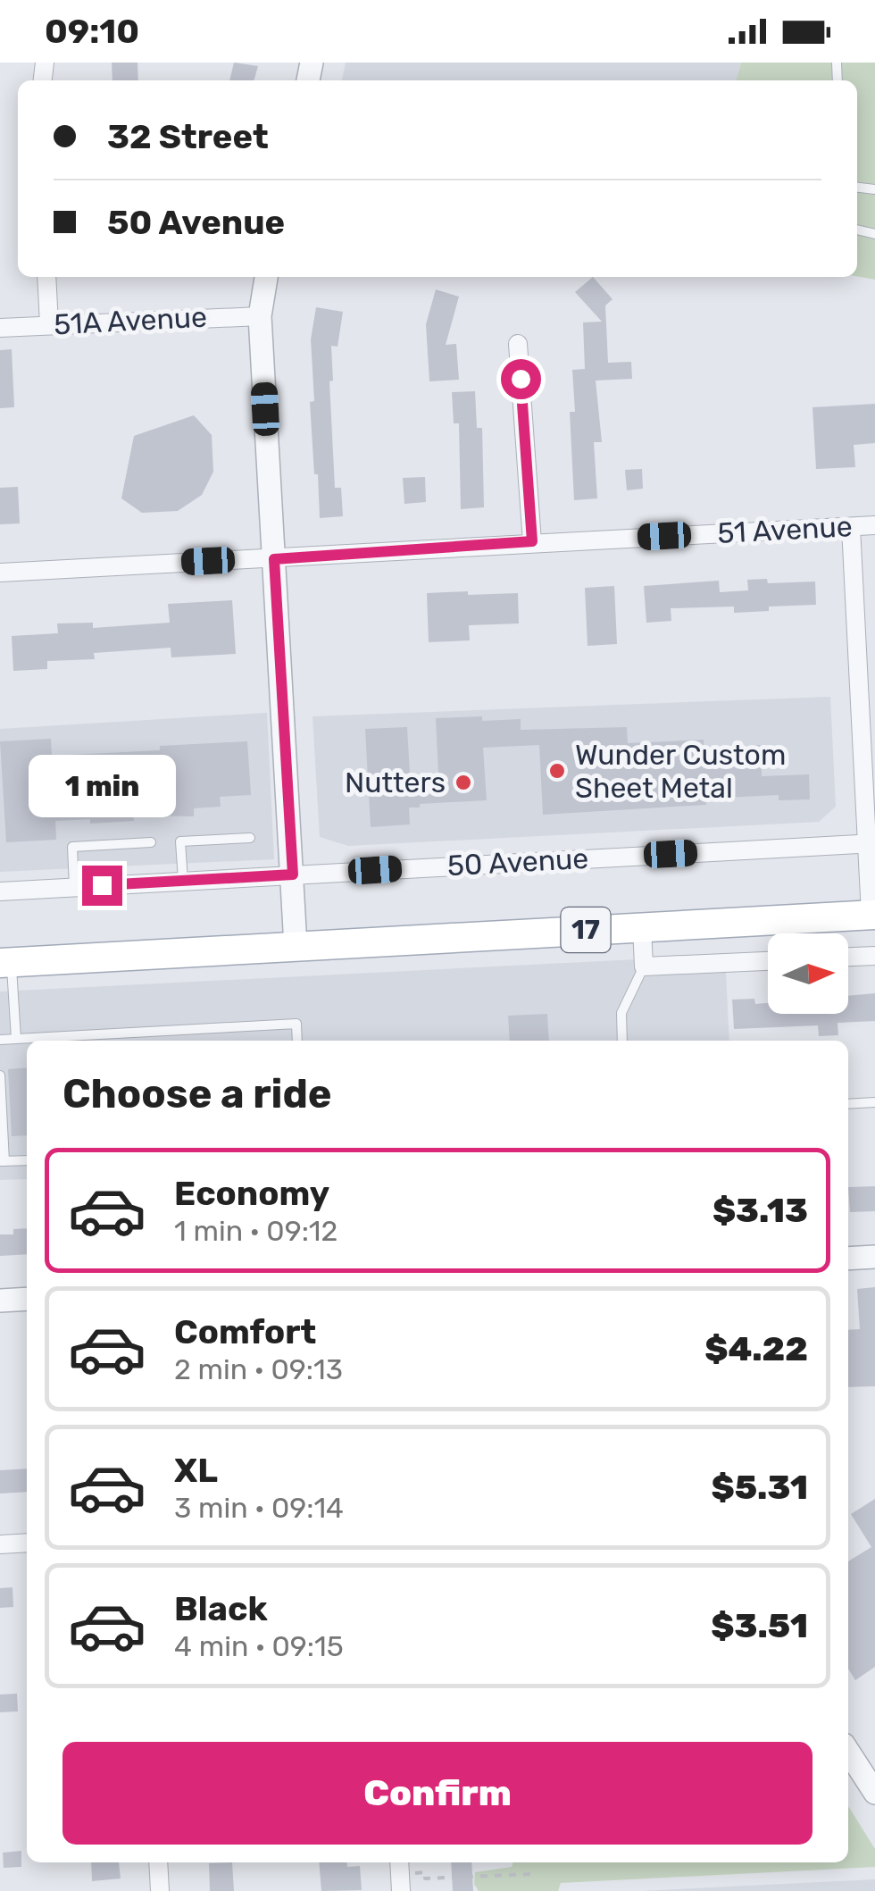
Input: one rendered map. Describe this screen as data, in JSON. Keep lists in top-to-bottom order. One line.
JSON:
{"streets":{"main road":["17"],"street":["51A Avenue","51 Avenue","50 Avenue"]},"places":["Wunder Custom Sheet Metal","Nutters"],"north":"right","page":{"status":"09:10","banner":["32 Street","50 Avenue"],"bubble":"1 min","heading":"Choose a ride","list":[{"name":"Economy","note":"1 min · 09:12","value":"$3.13"},{"name":"Comfort","note":"2 min · 09:13","value":"$4.22"},{"name":"XL","note":"3 min · 09:14","value":"$5.31"},{"name":"Black","note":"4 min · 09:15","value":"$3.51"}],"buttons":"Confirm"}}
